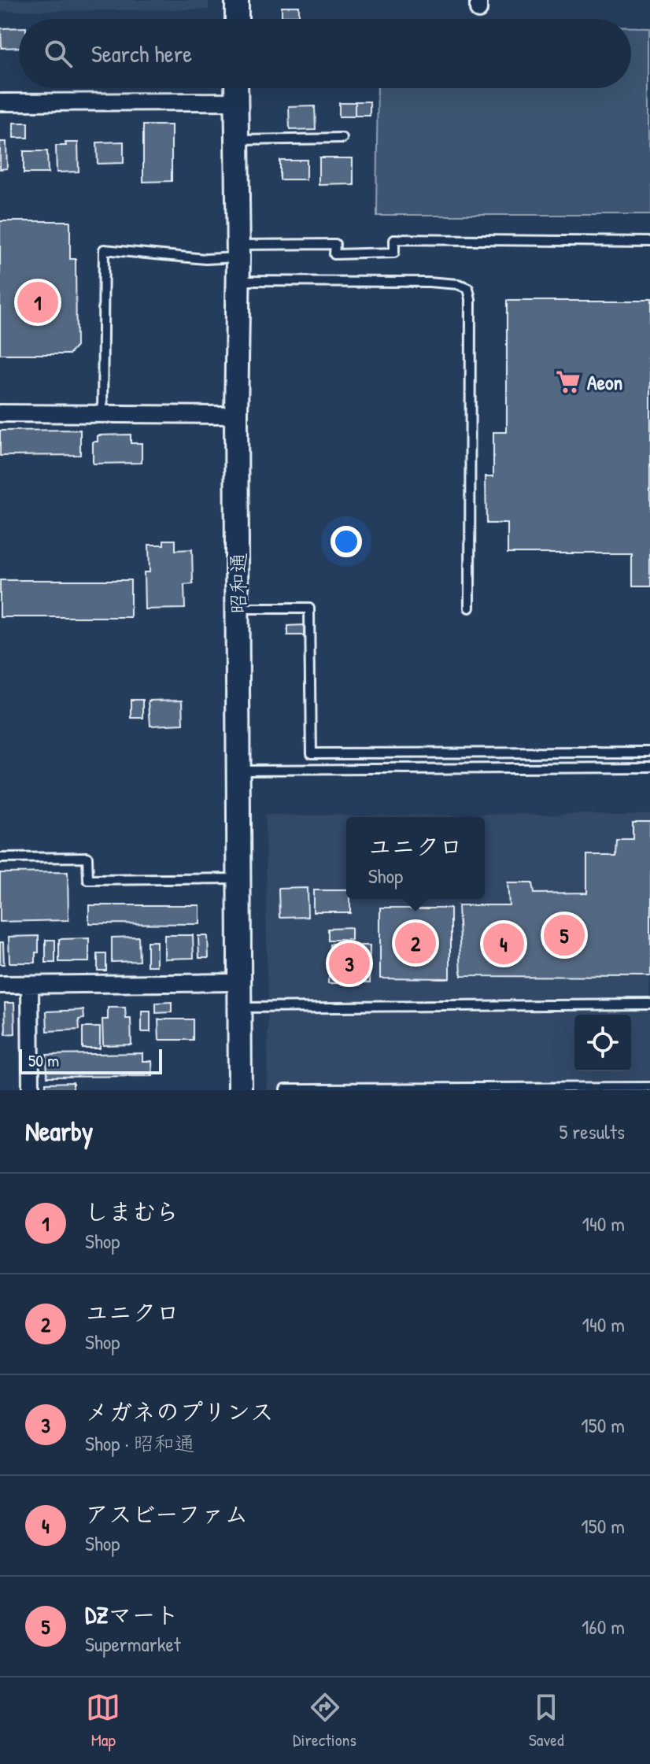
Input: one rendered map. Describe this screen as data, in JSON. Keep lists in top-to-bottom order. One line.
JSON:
{"streets":{"street":["昭和通"]},"places":{"supermarket":["Aeon"]},"scale_bar":"50 m","page":{"search":"Search here","pins":["1","5","2","4","3"],"popup":["ユニクロ","Shop"],"scale":"50 m","heading":["Nearby","5 results"],"list":[{"mark":"1","name":"しまむら","note":"Shop","value":"140 m"},{"mark":"2","name":"ユニクロ","note":"Shop","value":"140 m"},{"mark":"3","name":"メガネのプリンス","note":"Shop · 昭和通","value":"150 m"},{"mark":"4","name":"アスビーファム","note":"Shop","value":"150 m"},{"mark":"5","name":"DZマート","note":"Supermarket","value":"160 m"}],"nav":["Map","Directions","Saved"]}}
